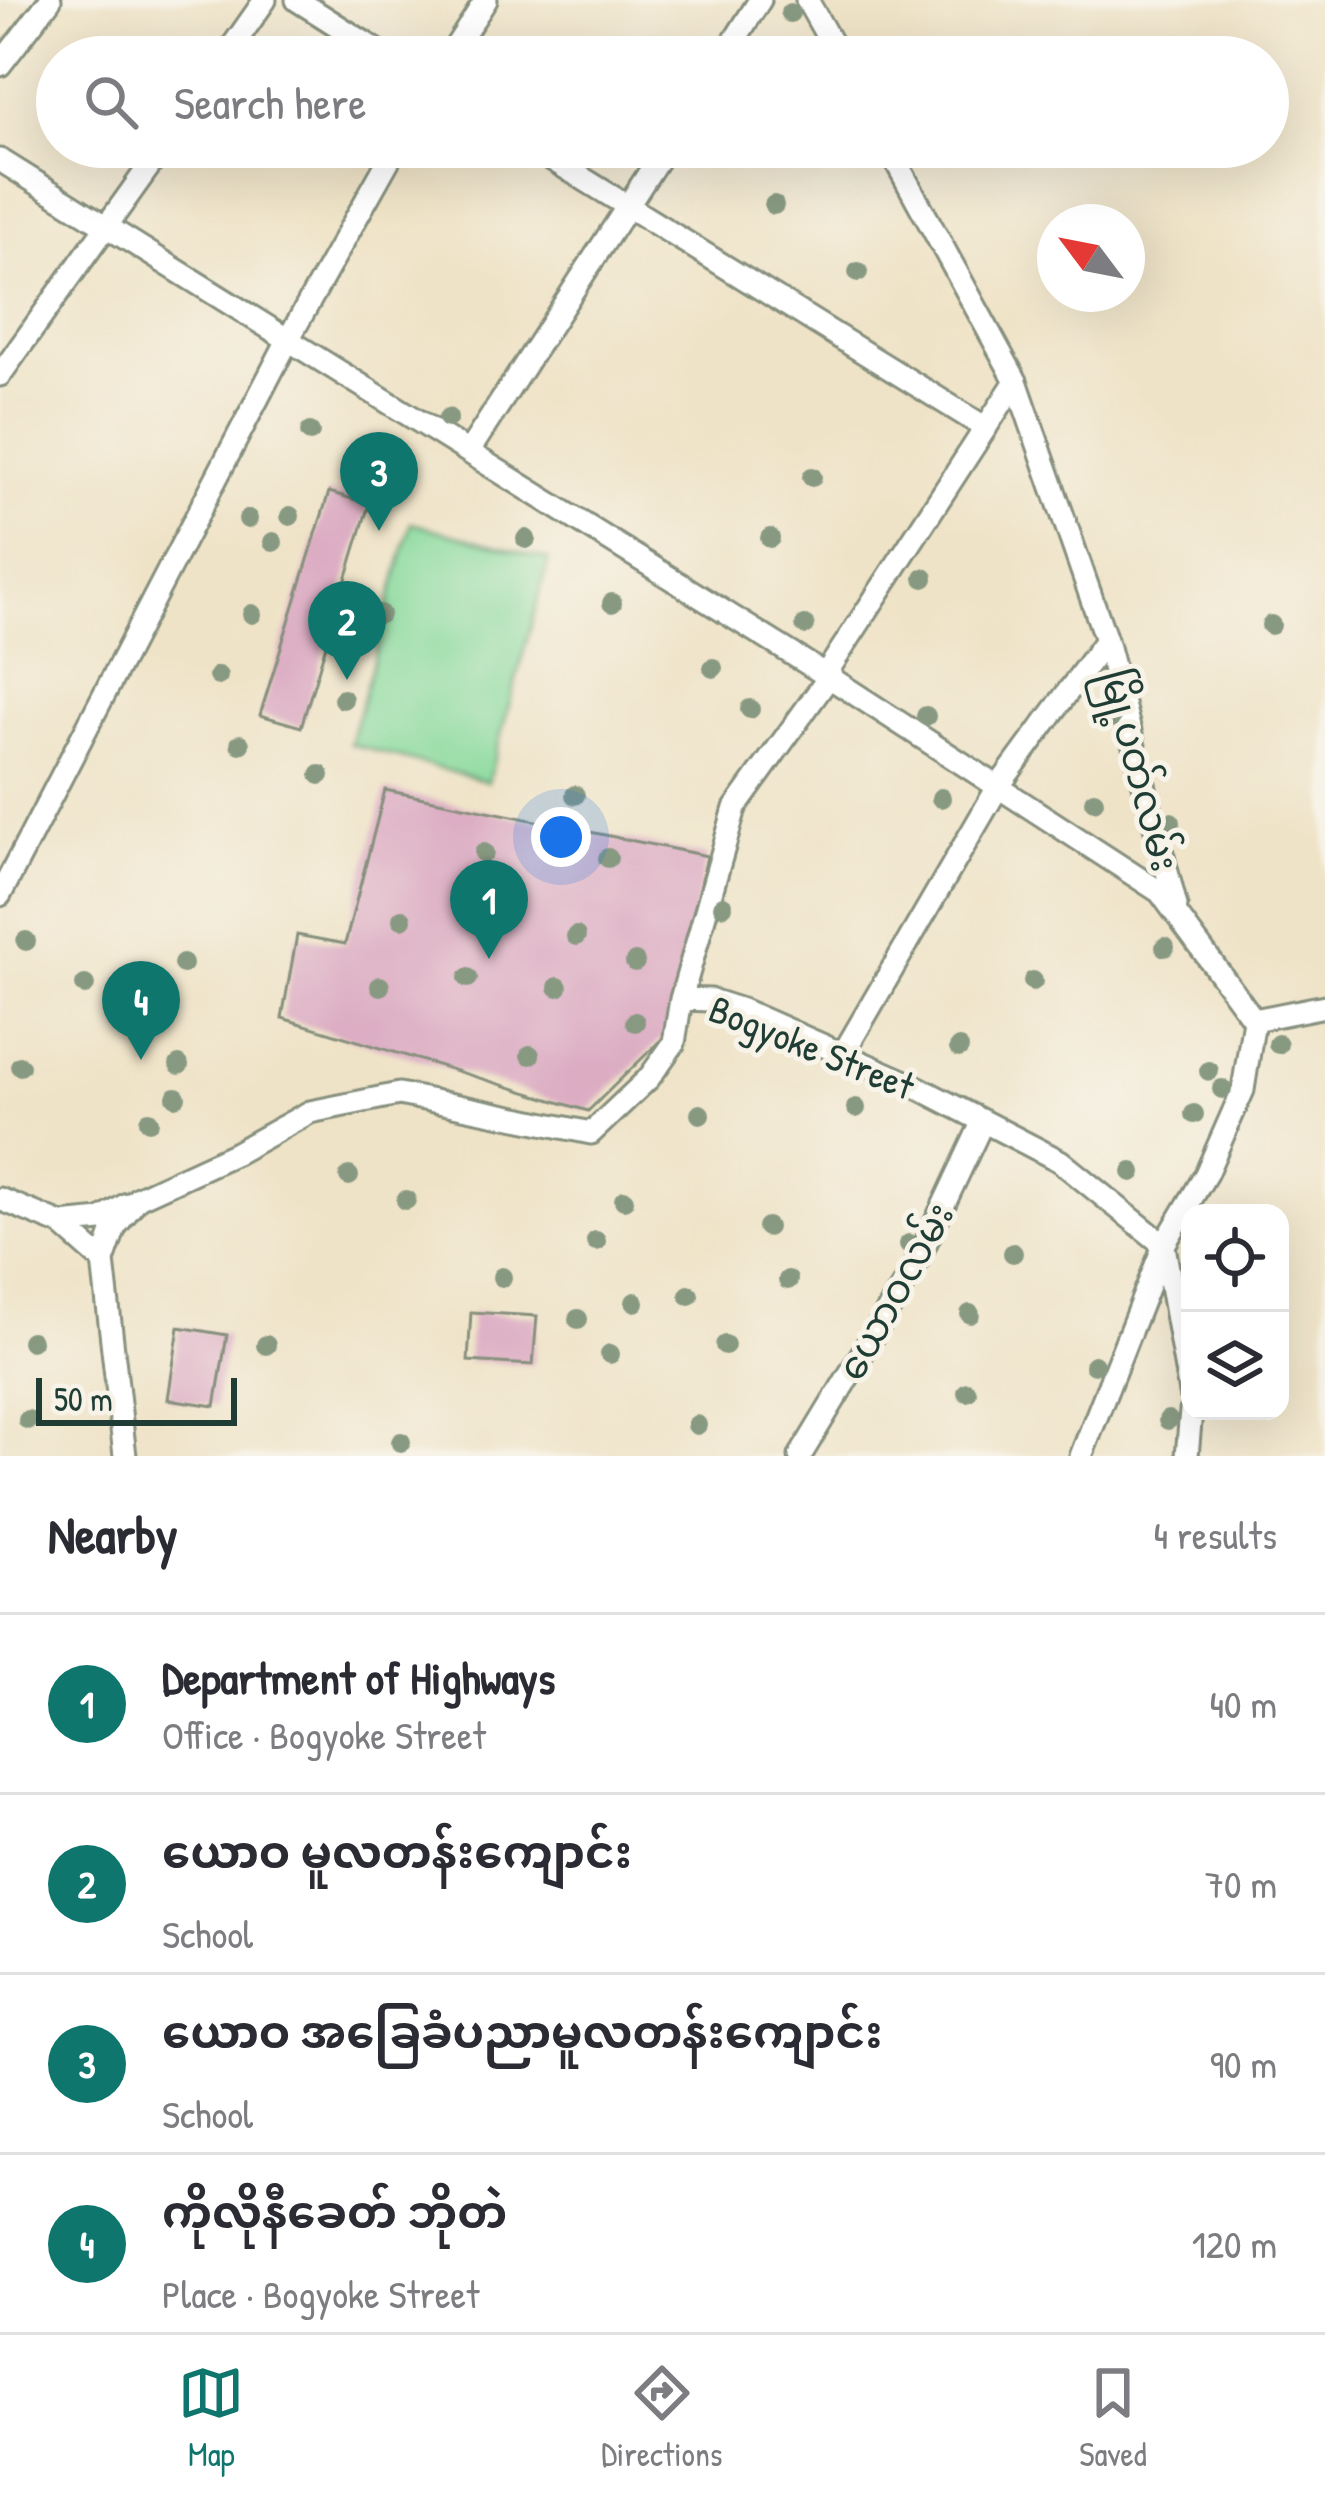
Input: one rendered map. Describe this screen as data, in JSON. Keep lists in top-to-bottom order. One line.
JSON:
{"streets":{"street":["မြို့ပတ်လမ်း","Bogyoke Street","ယောဝလမ်း"]},"crossings":[["Bogyoke Street","ယောဝလမ်း"]],"scale_bar":"50 m","north":"top left","page":{"search":"Search here","pins":["3","2","1","4"],"scale":"50 m","heading":["Nearby","4 results"],"list":[{"mark":"1","name":"Department of Highways","note":"Office · Bogyoke Street","value":"40 m"},{"mark":"2","name":"ယောဝ မူလတန်းကျောင်း","note":"School","value":"70 m"},{"mark":"3","name":"ယောဝ အခြေခံပညာမူလတန်းကျောင်း","note":"School","value":"90 m"},{"mark":"4","name":"ကိုလိုနီခေတ် ဘိုတဲ","note":"Place · Bogyoke Street","value":"120 m"}],"nav":["Map","Directions","Saved"]}}
